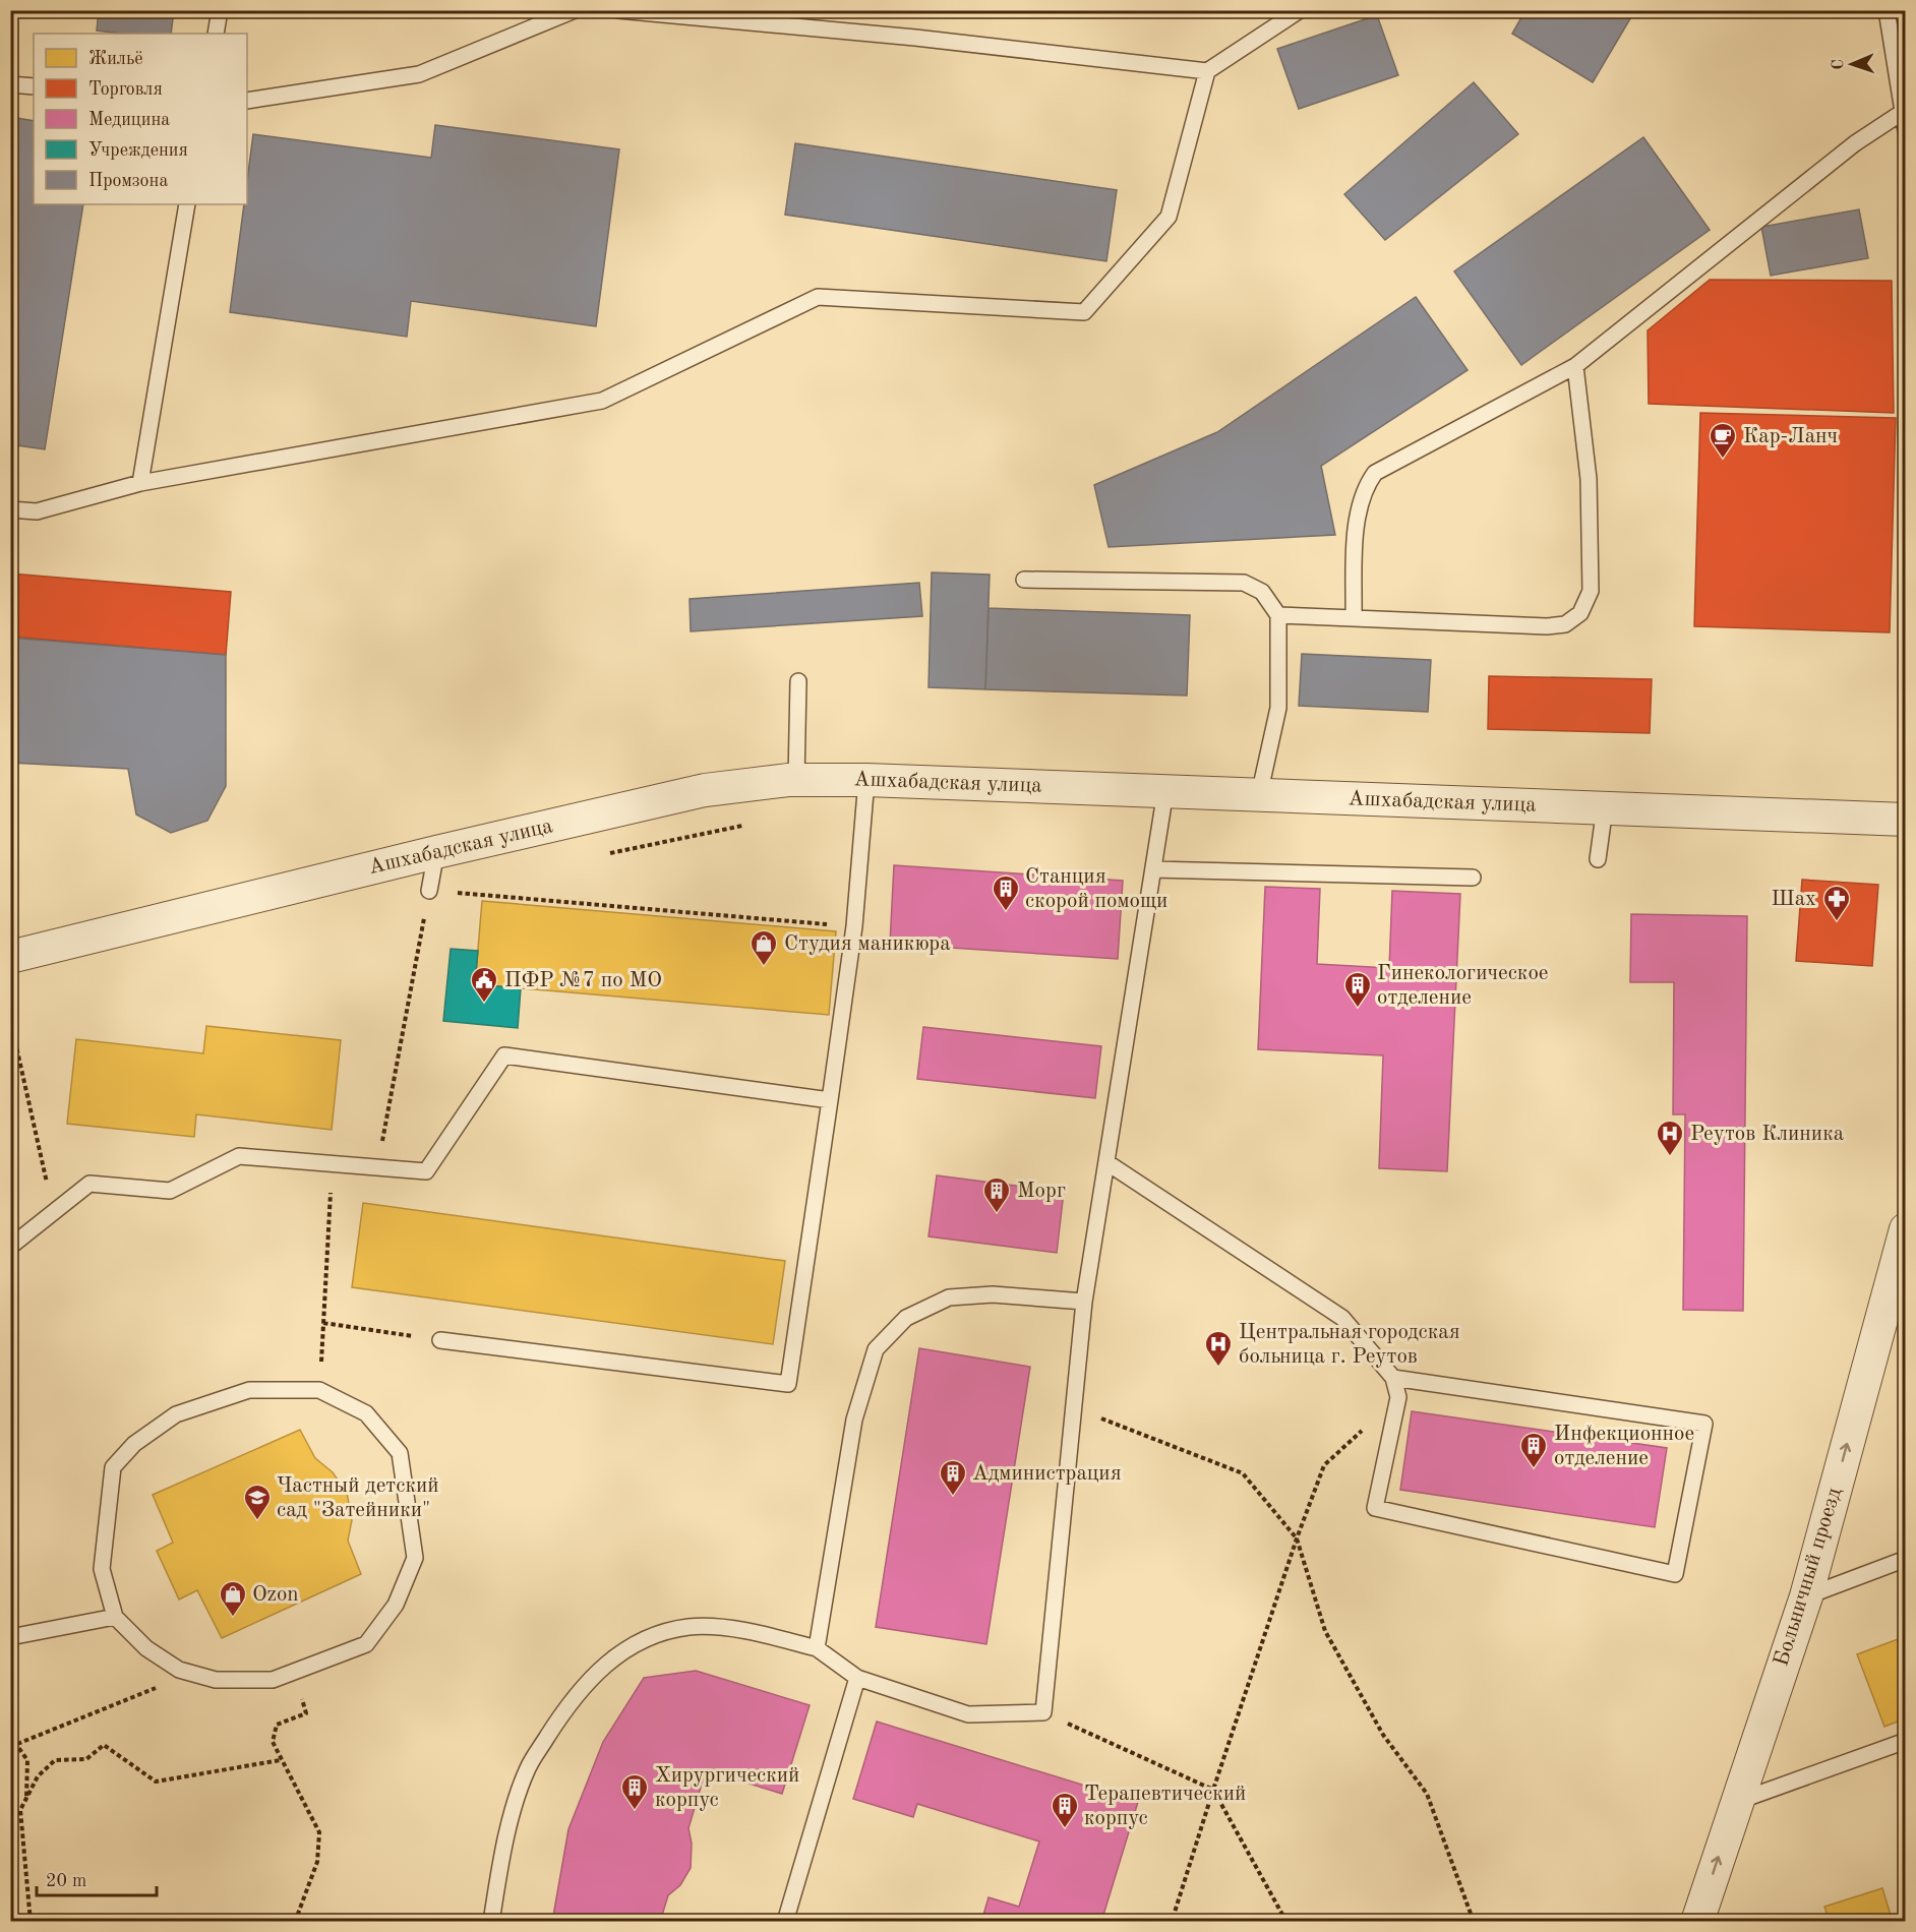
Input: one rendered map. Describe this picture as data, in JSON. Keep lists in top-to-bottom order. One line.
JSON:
{"streets":{"street":["Ашхабадская улица","Больничный проезд"]},"one_way":["Больничный проезд"],"places":{"cafe":["Кар-Ланч"],"building":["Станция скорой помощи","Гинекологическое отделение","Морг","Инфекционное отделение","Администрация","Хирургический корпус","Терапевтический корпус"],"pharmacy":["Шах"],"shop":["Студия маникюра","Ozon"],"public building":["ПФР №7 по МО"],"hospital":["Реутов Клиника","Центральная городская больница г. Реутов"],"school or university":["Частный детский сад \"Затейники\""]},"legend":["Жильё","Торговля","Медицина","Учреждения","Промзона"],"scale_bar":"20 m","north":"left"}
